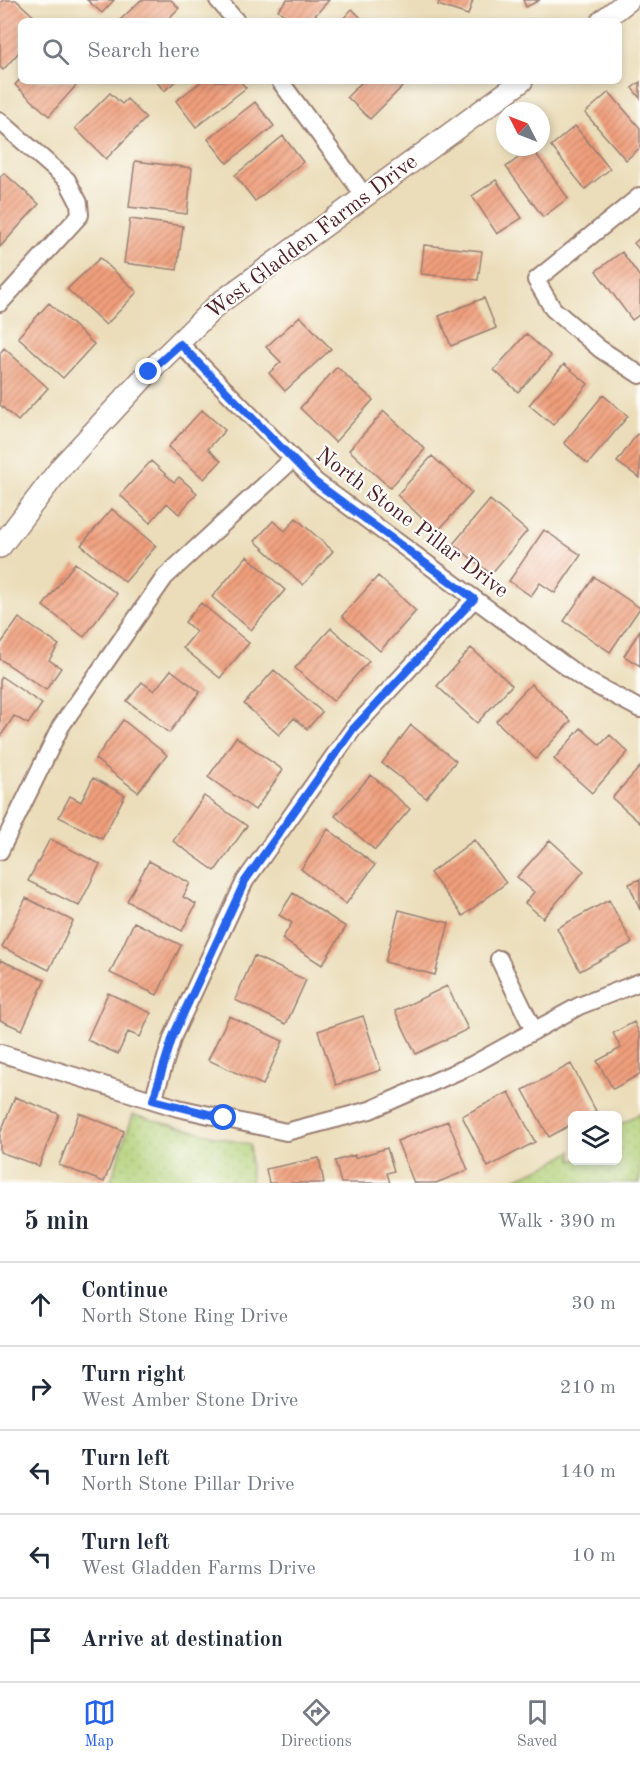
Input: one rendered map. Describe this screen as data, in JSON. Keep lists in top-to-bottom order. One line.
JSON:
{"streets":{"street":["West Gladden Farms Drive","North Stone Pillar Drive"]},"crossings":[["West Gladden Farms Drive","North Stone Pillar Drive"]],"north":"top left","page":{"search":"Search here","heading":["5 min","Walk · 390 m"],"list":[["Continue","North Stone Ring Drive","30 m"],["Turn right","West Amber Stone Drive","210 m"],["Turn left","North Stone Pillar Drive","140 m"],["Turn left","West Gladden Farms Drive","10 m"],"Arrive at destination"],"nav":["Map","Directions","Saved"]}}
